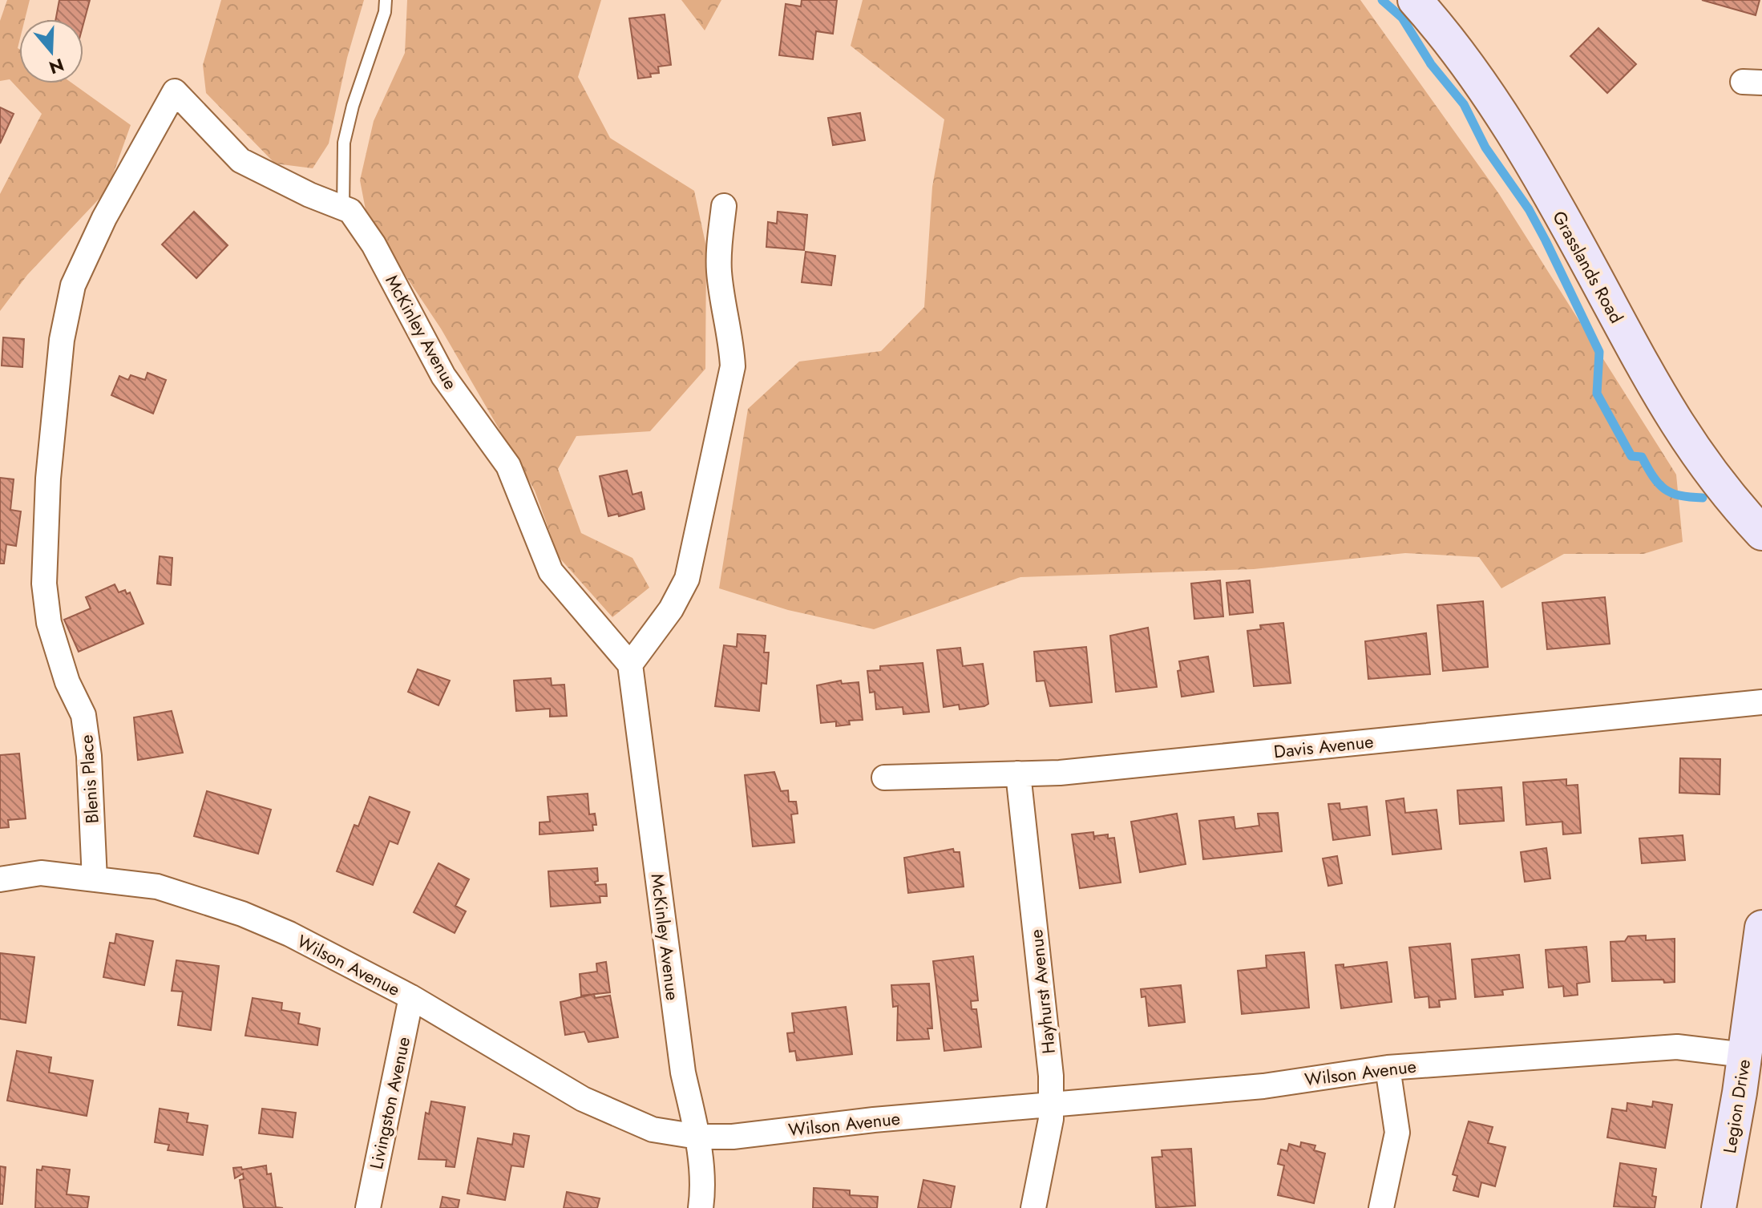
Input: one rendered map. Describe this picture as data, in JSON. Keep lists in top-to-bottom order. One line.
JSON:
{"streets":{"main road":["Grasslands Road","Legion Drive"],"street":["McKinley Avenue","Davis Avenue","Blenis Place","Wilson Avenue","Hayhurst Avenue","Livingston Avenue"]},"crossings":[["McKinley Avenue","Blenis Place"],["McKinley Avenue","Wilson Avenue"],["Davis Avenue","Hayhurst Avenue"],["Blenis Place","Wilson Avenue"],["Wilson Avenue","Hayhurst Avenue"],["Wilson Avenue","Livingston Avenue"],["Wilson Avenue","Legion Drive"]],"north":"bottom"}
